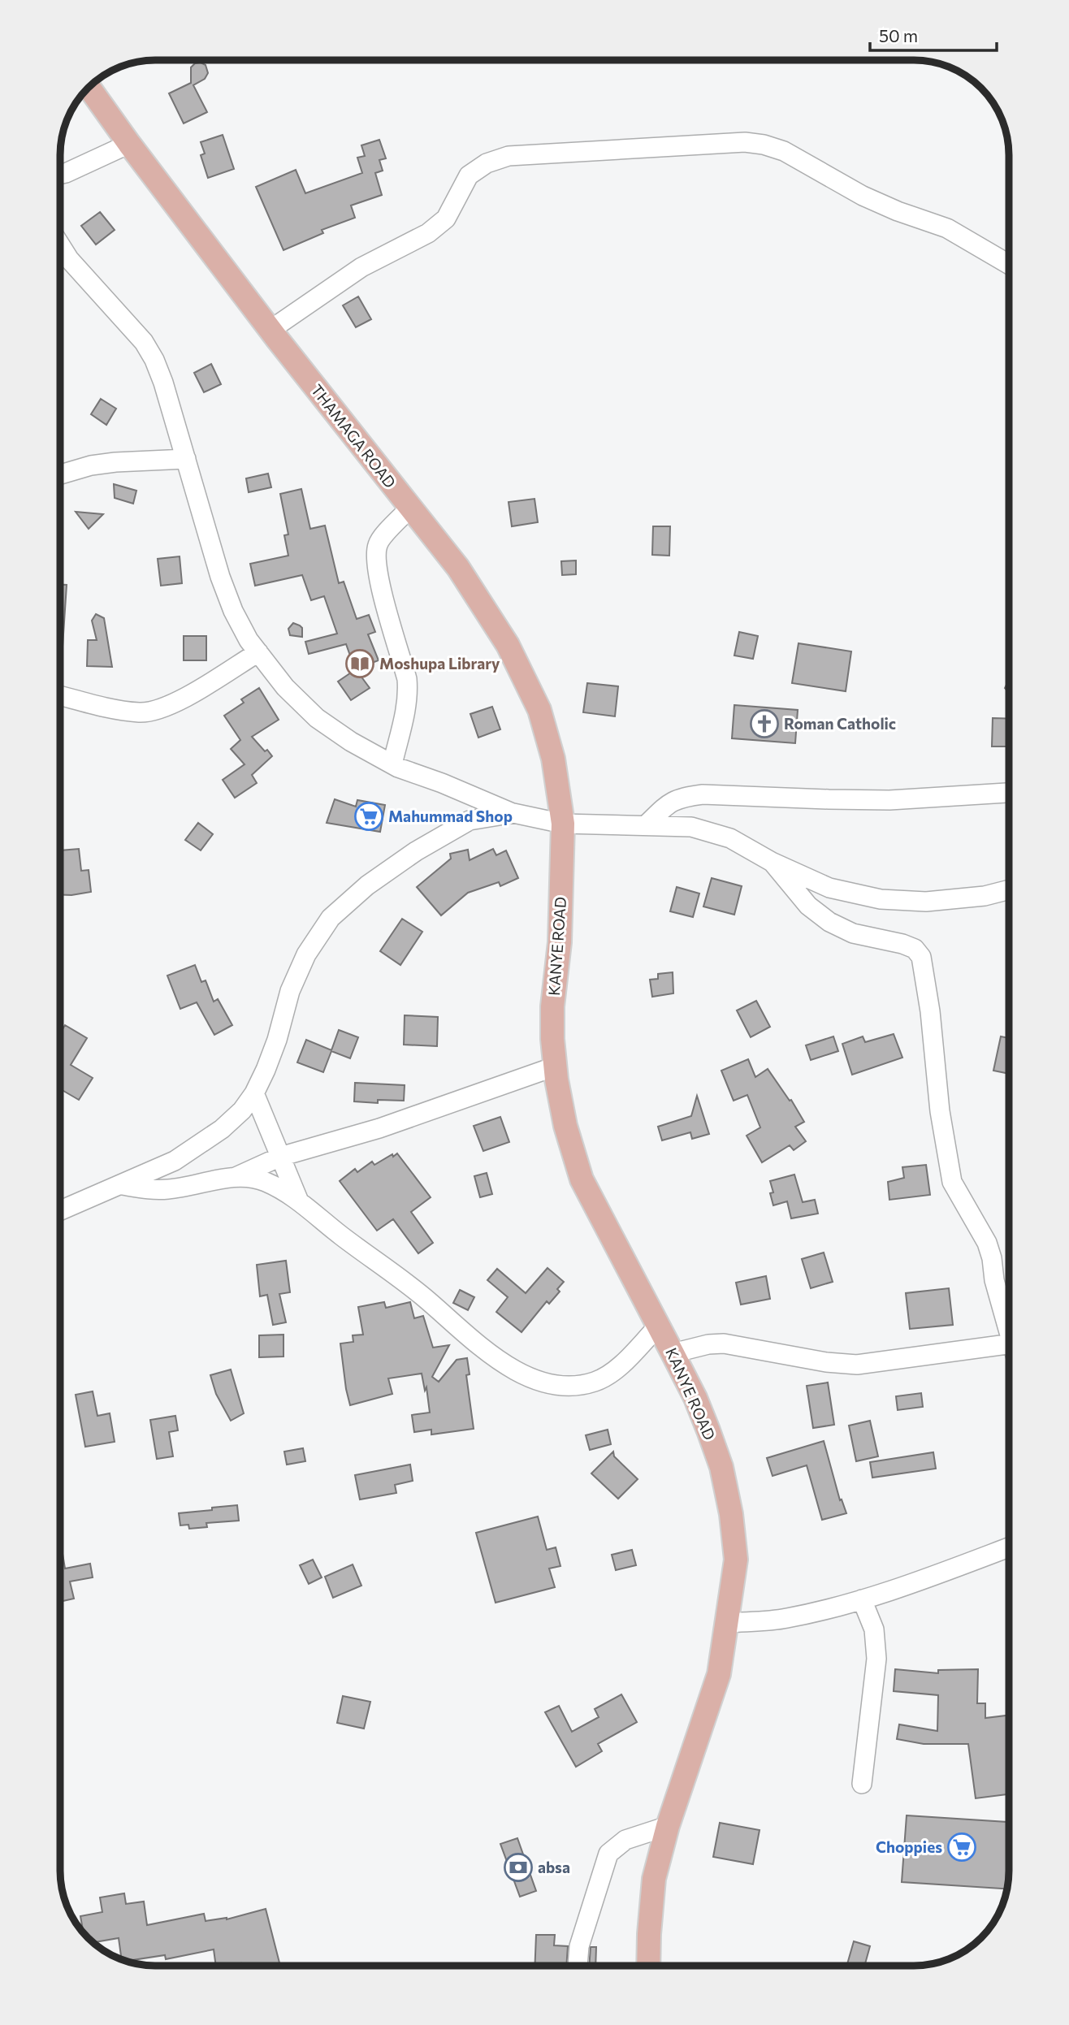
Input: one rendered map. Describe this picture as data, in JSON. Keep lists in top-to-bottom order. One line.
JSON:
{"streets":{"main road":["THAMAGA ROAD","KANYE ROAD"]},"crossings":[["THAMAGA ROAD","KANYE ROAD"]],"places":{"library":["Moshupa Library"],"church":["Roman Catholic"],"supermarket":["Mahummad Shop","Choppies"],"bank":["absa"]},"scale_bar":"50 m"}
